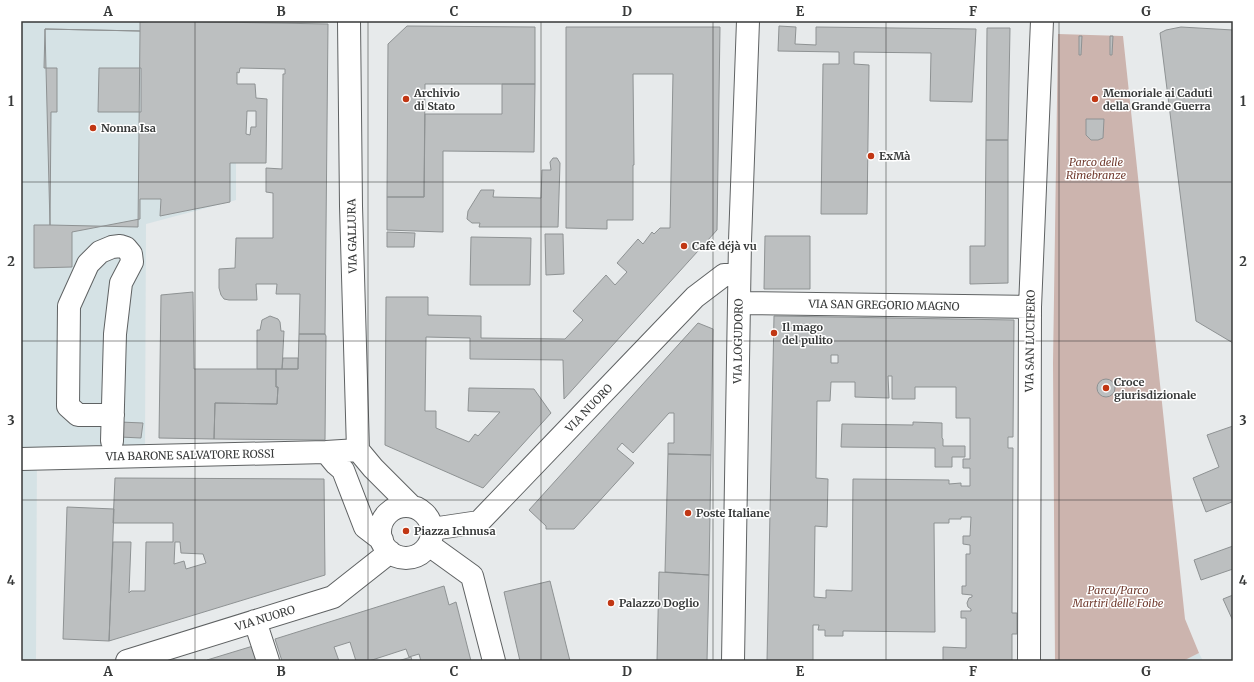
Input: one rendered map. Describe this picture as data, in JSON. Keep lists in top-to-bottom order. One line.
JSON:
{"streets":{"street":["VIA GALLURA","VIA SAN GREGORIO MAGNO","VIA LOGUDORO","VIA SAN LUCIFERO","VIA NUORO","VIA BARONE SALVATORE ROSSI"]},"crossings":[["VIA GALLURA","VIA BARONE SALVATORE ROSSI"],["VIA SAN GREGORIO MAGNO","VIA LOGUDORO"],["VIA SAN GREGORIO MAGNO","VIA SAN LUCIFERO"],["VIA LOGUDORO","VIA NUORO"]],"parks":["Parco delle Rimebranze","Parcu/Parco Martiri delle Foibe"],"places":["Archivio di Stato","Memoriale ai Caduti della Grande Guerra","Nonna Isa","ExMà","Cafè déjà vu","Il mago del pulito","Croce giurisdizionale","Poste Italiane","Piazza Ichnusa","Palazzo Doglio"],"grid":{"columns":["A","B","C","D","E","F","G"],"rows":["1","2","3","4"]}}
